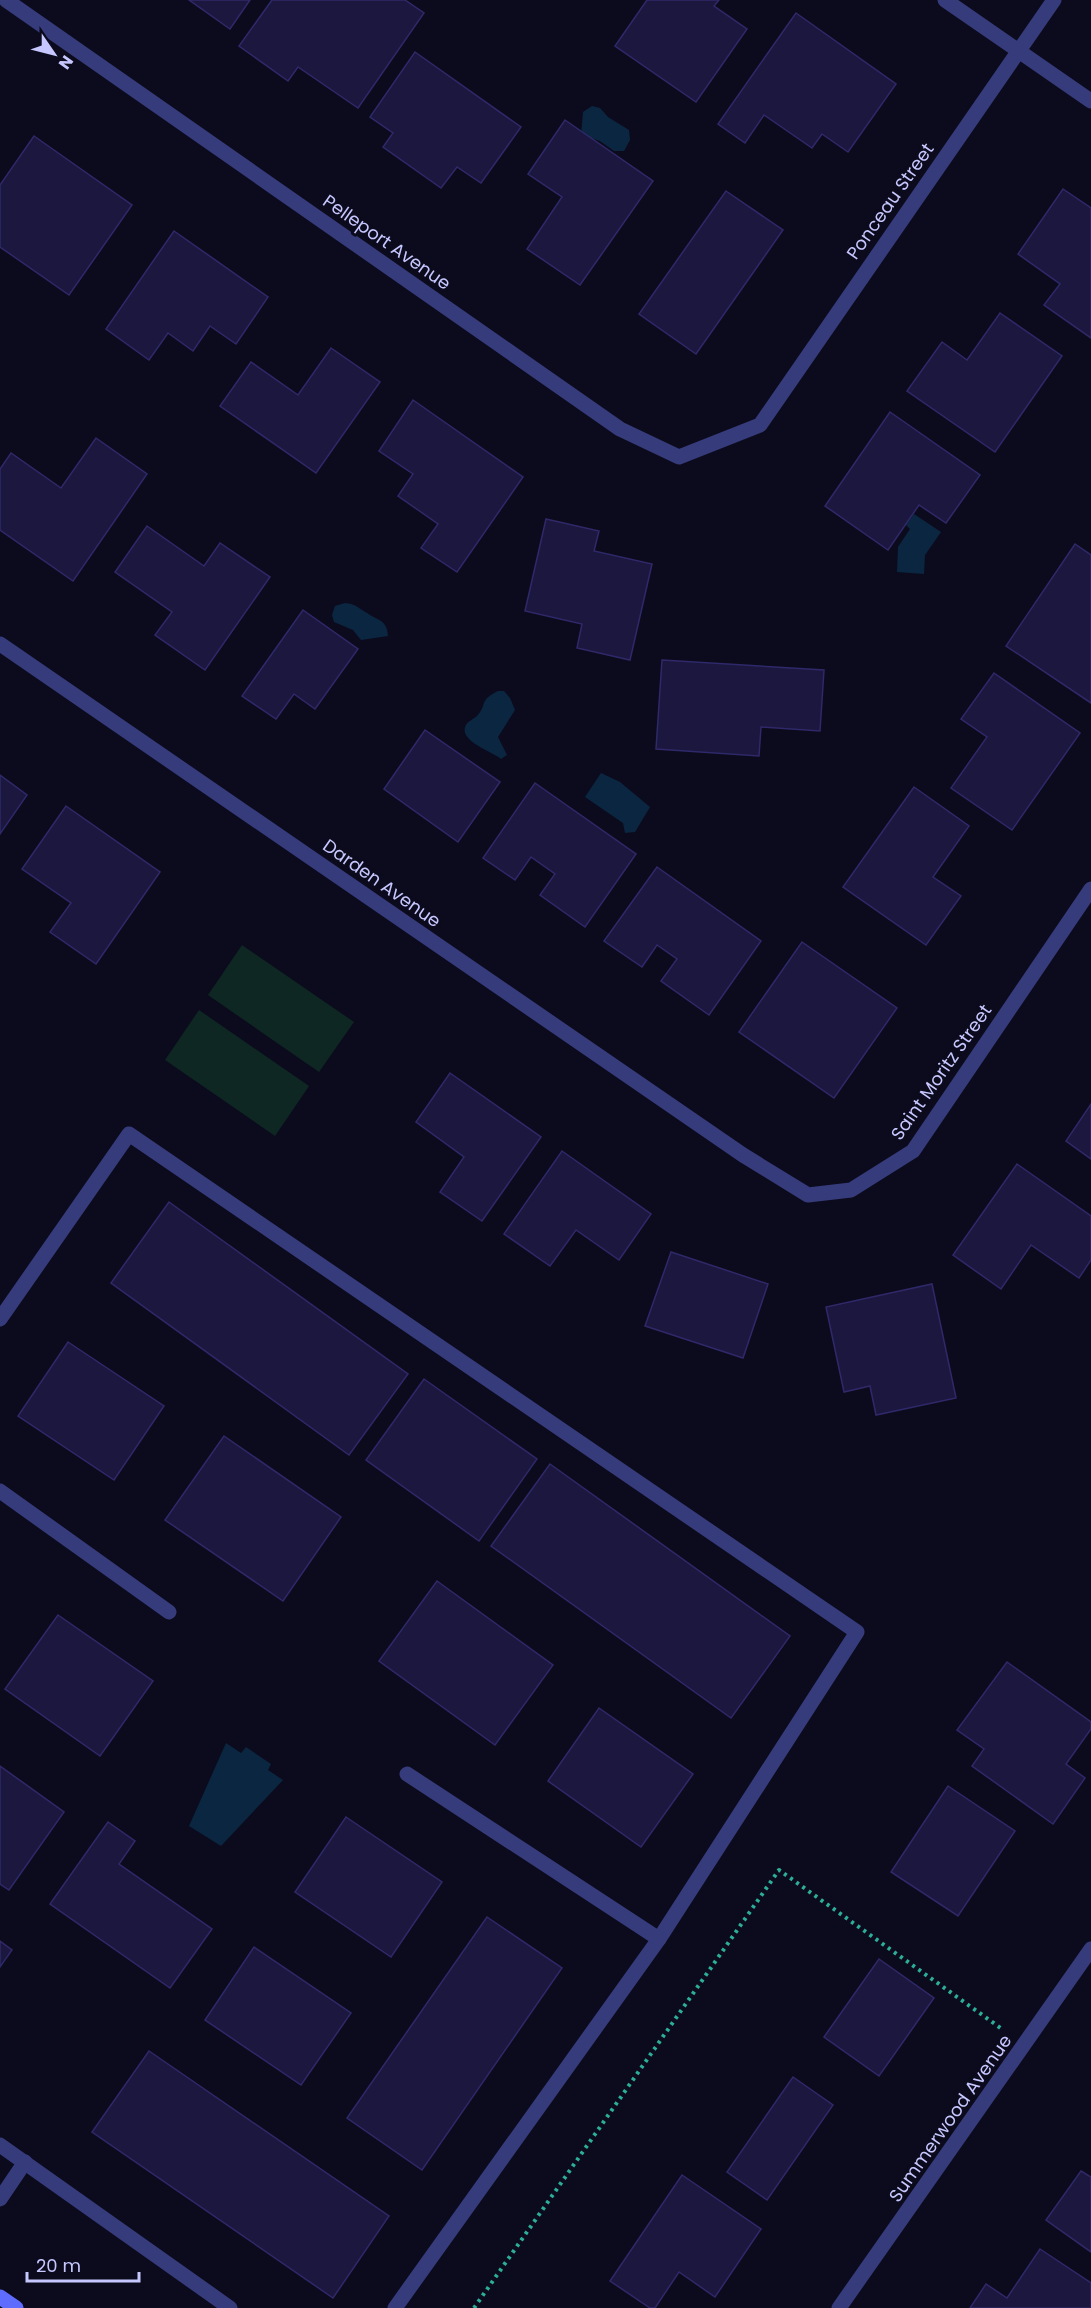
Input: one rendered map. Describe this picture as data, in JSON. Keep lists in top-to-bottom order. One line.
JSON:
{"streets":{"street":["Ponceau Street","Pelleport Avenue","Darden Avenue","Saint Moritz Street","Summerwood Avenue"]},"crossings":[["Ponceau Street","Pelleport Avenue"],["Darden Avenue","Saint Moritz Street"]],"scale_bar":"20 m","north":"bottom right"}
